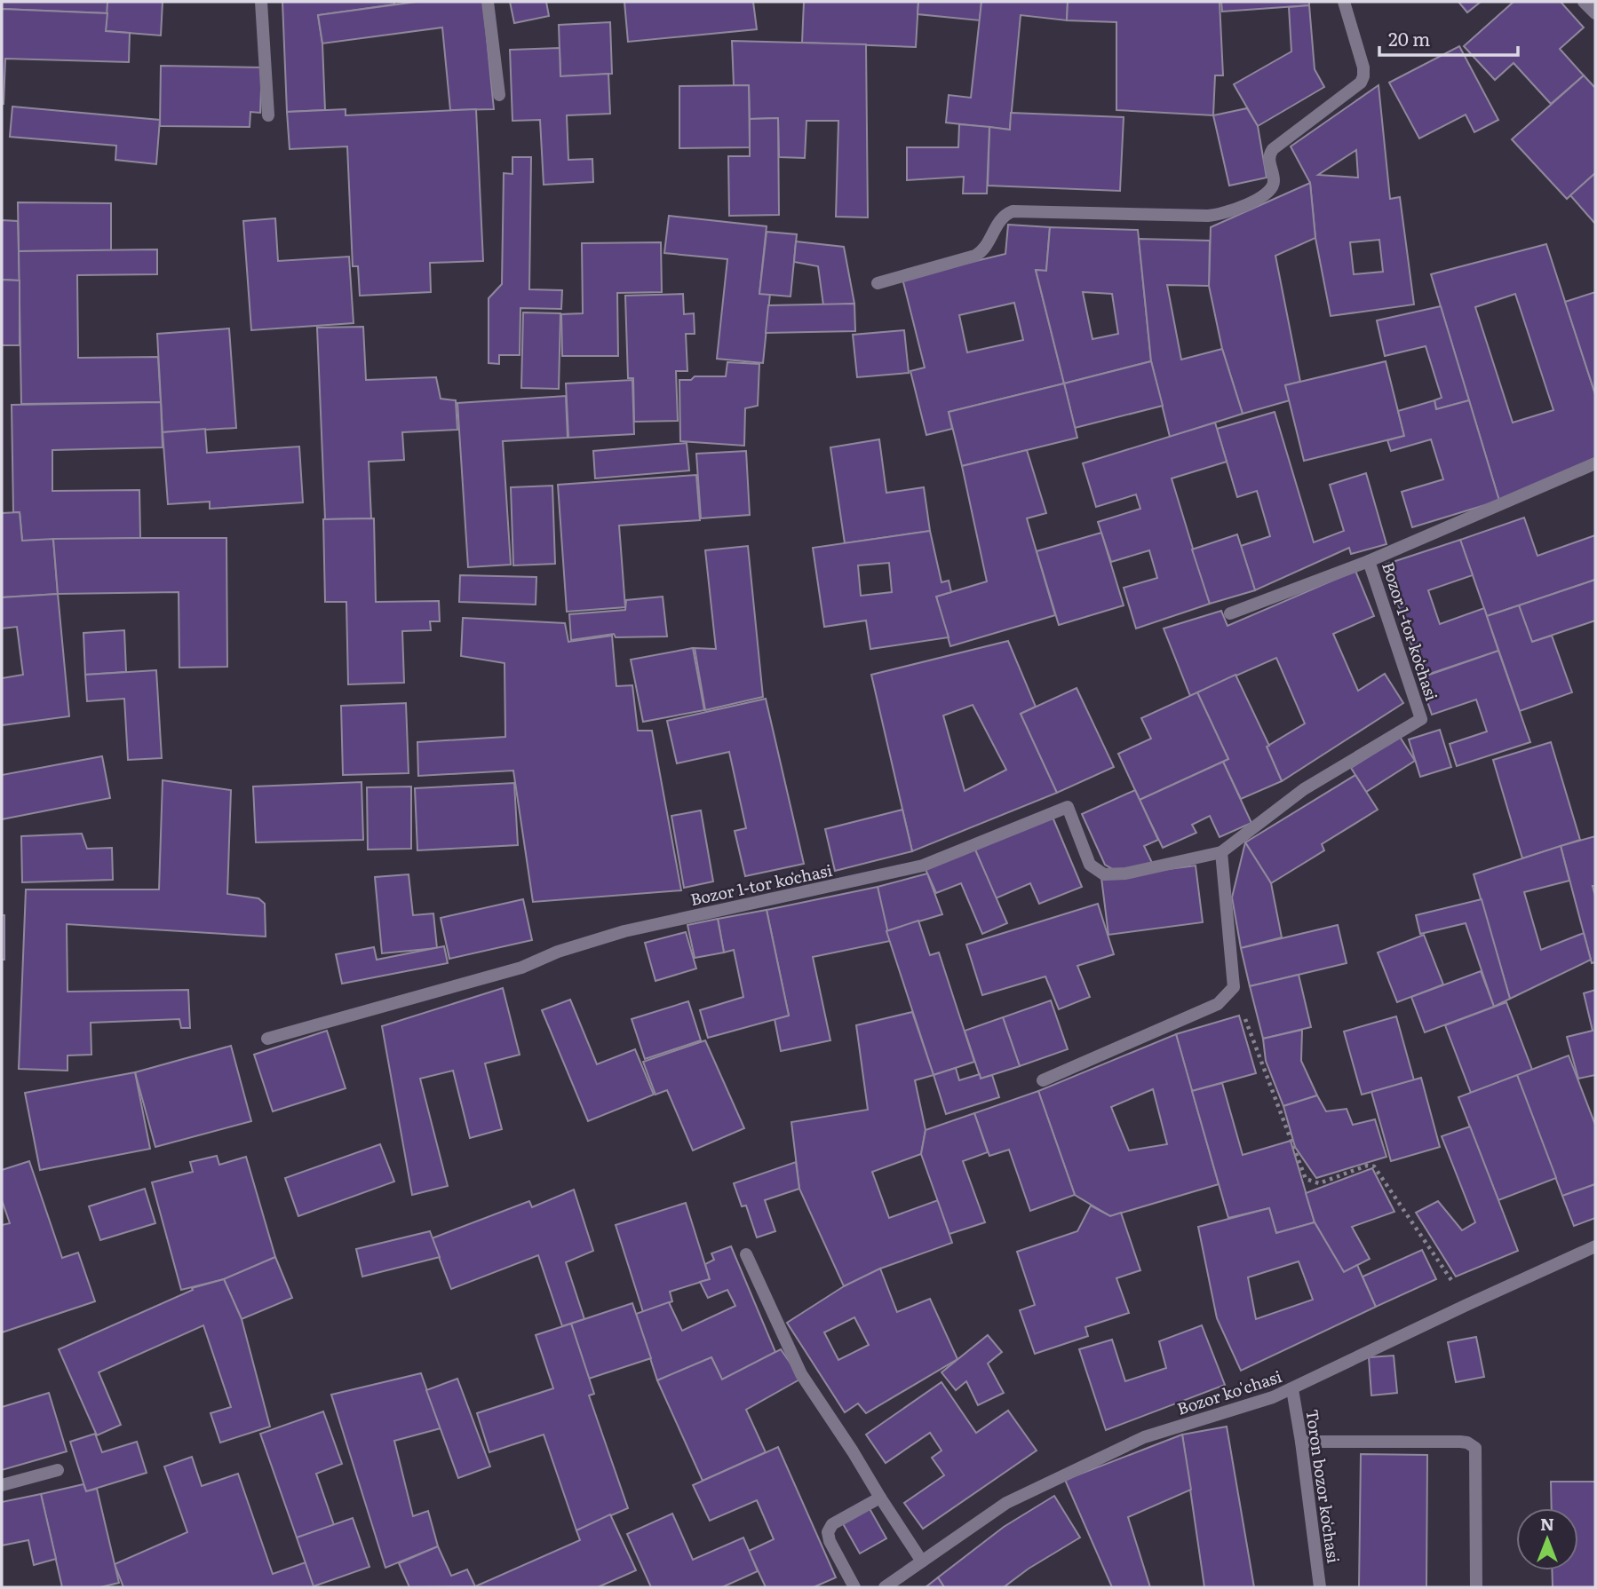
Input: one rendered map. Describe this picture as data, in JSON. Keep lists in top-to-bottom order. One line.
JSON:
{"streets":{"street":["Bozor 1-tor koʻchasi","Bozor ko'chasi","Toron bozor koʻchasi"]},"crossings":[["Bozor ko'chasi","Toron bozor koʻchasi"]],"scale_bar":"20 m","north":"top"}
